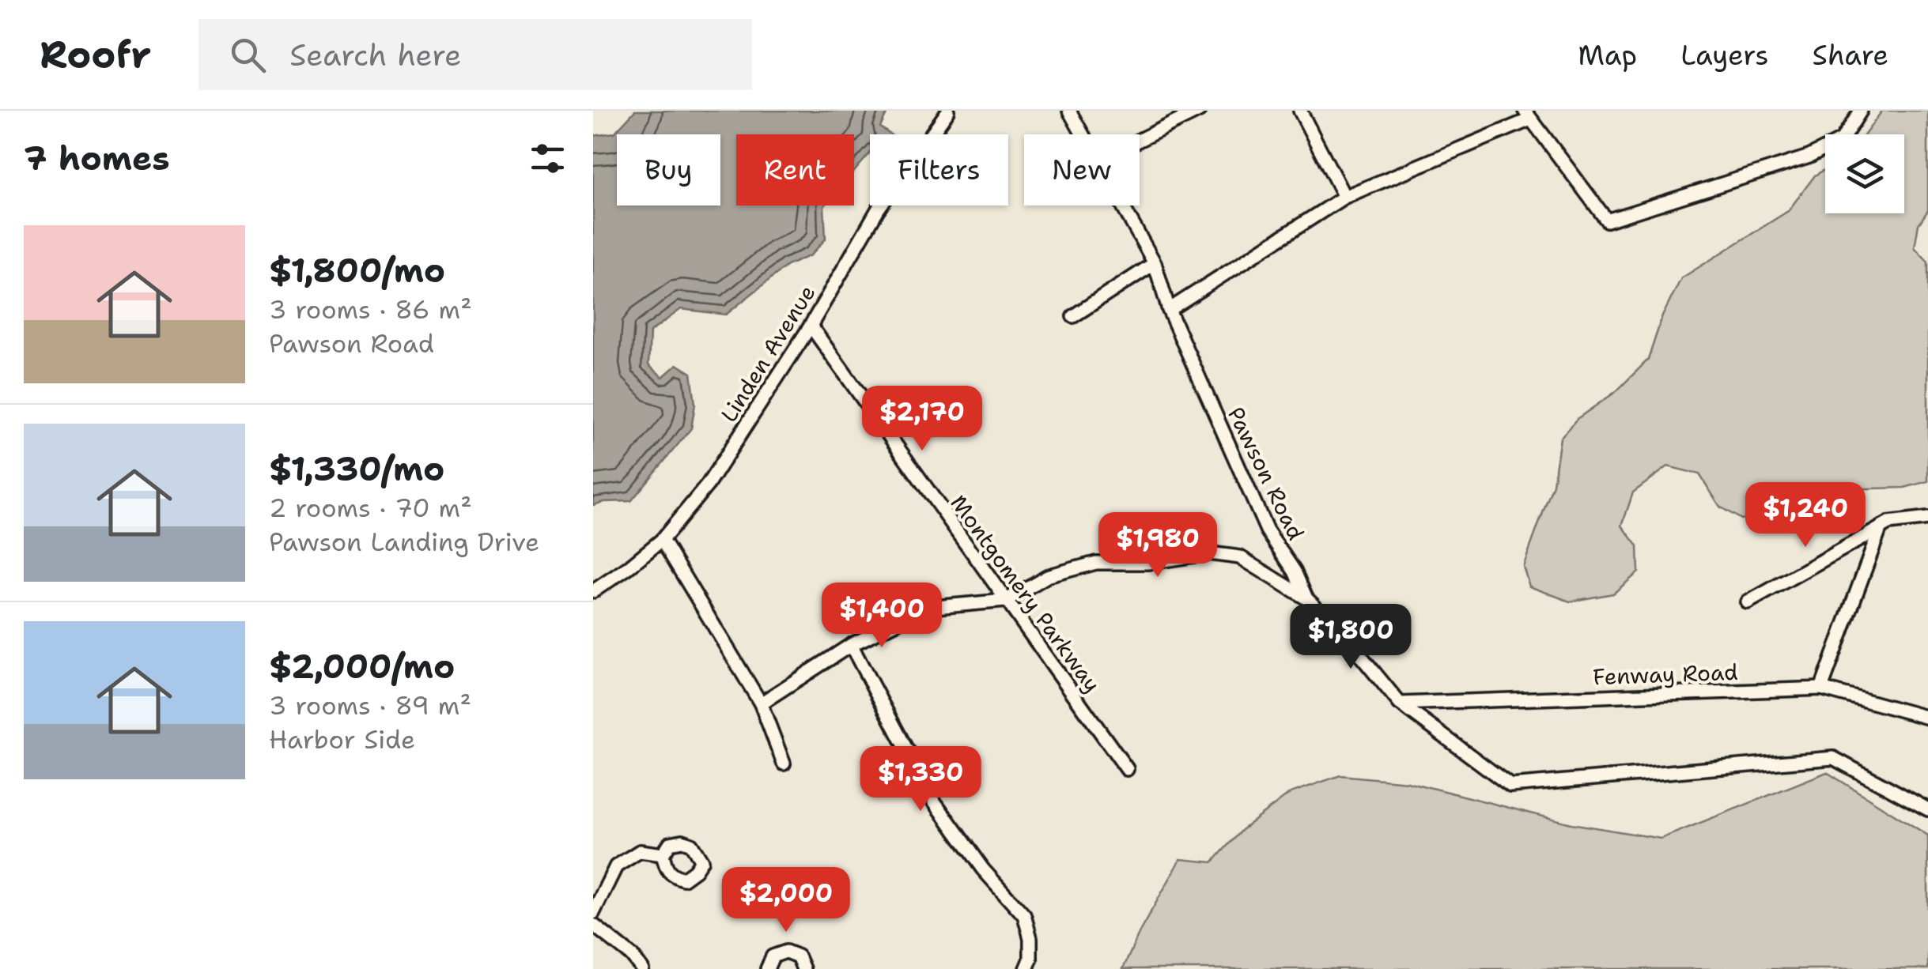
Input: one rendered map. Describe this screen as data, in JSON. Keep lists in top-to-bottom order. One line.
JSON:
{"streets":{"street":["Linden Avenue","Pawson Road","Montgomery Parkway","Fenway Road"]},"crossings":[["Linden Avenue","Montgomery Parkway"],["Pawson Road","Fenway Road"]],"page":{"header":"Roofr","search":"Search here","nav":["Map","Layers","Share"],"heading":"7 homes","chip":["Buy","Rent","Filters","New"],"list":[{"name":"$1,800/mo","note":"3 rooms · 86 m² · Pawson Road"},{"name":"$1,330/mo","note":"2 rooms · 70 m² · Pawson Landing Drive"},{"name":"$2,000/mo","note":"3 rooms · 89 m² · Harbor Side"}],"price":["$2,170","$1,240","$1,980","$1,400","$1,800","$1,330","$2,000"]}}
